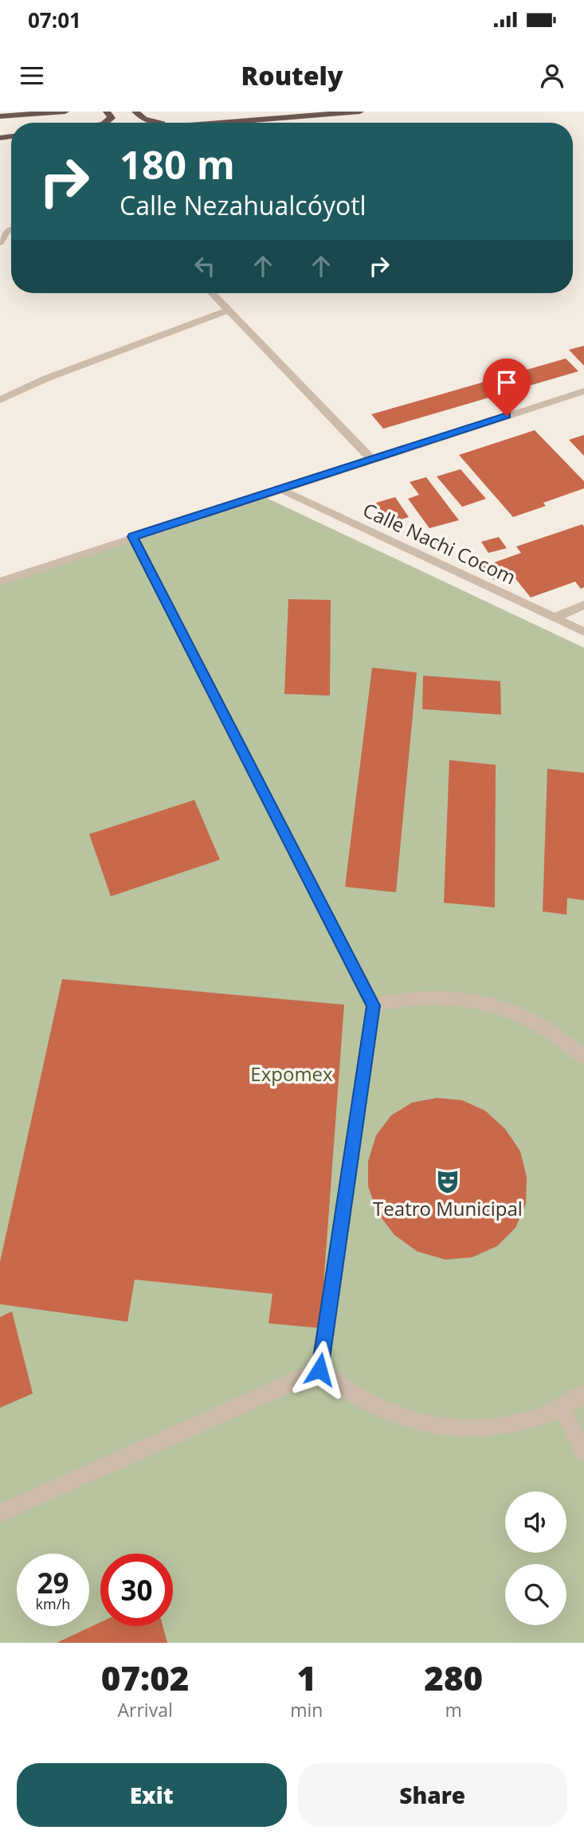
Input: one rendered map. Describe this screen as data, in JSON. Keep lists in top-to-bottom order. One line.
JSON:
{"streets":{"street":["Calle Nachi Cocom"]},"parks":["Expomex"],"places":{"theatre":["Teatro Municipal"]},"page":{"status":"07:01","header":"Routely","turn":["180 m","Calle Nezahualcóyotl"],"speed":"29 km/h","limit":"30","eta":["07:02","Arrival","1","min","280","m"],"buttons":["Exit","Share"]}}
